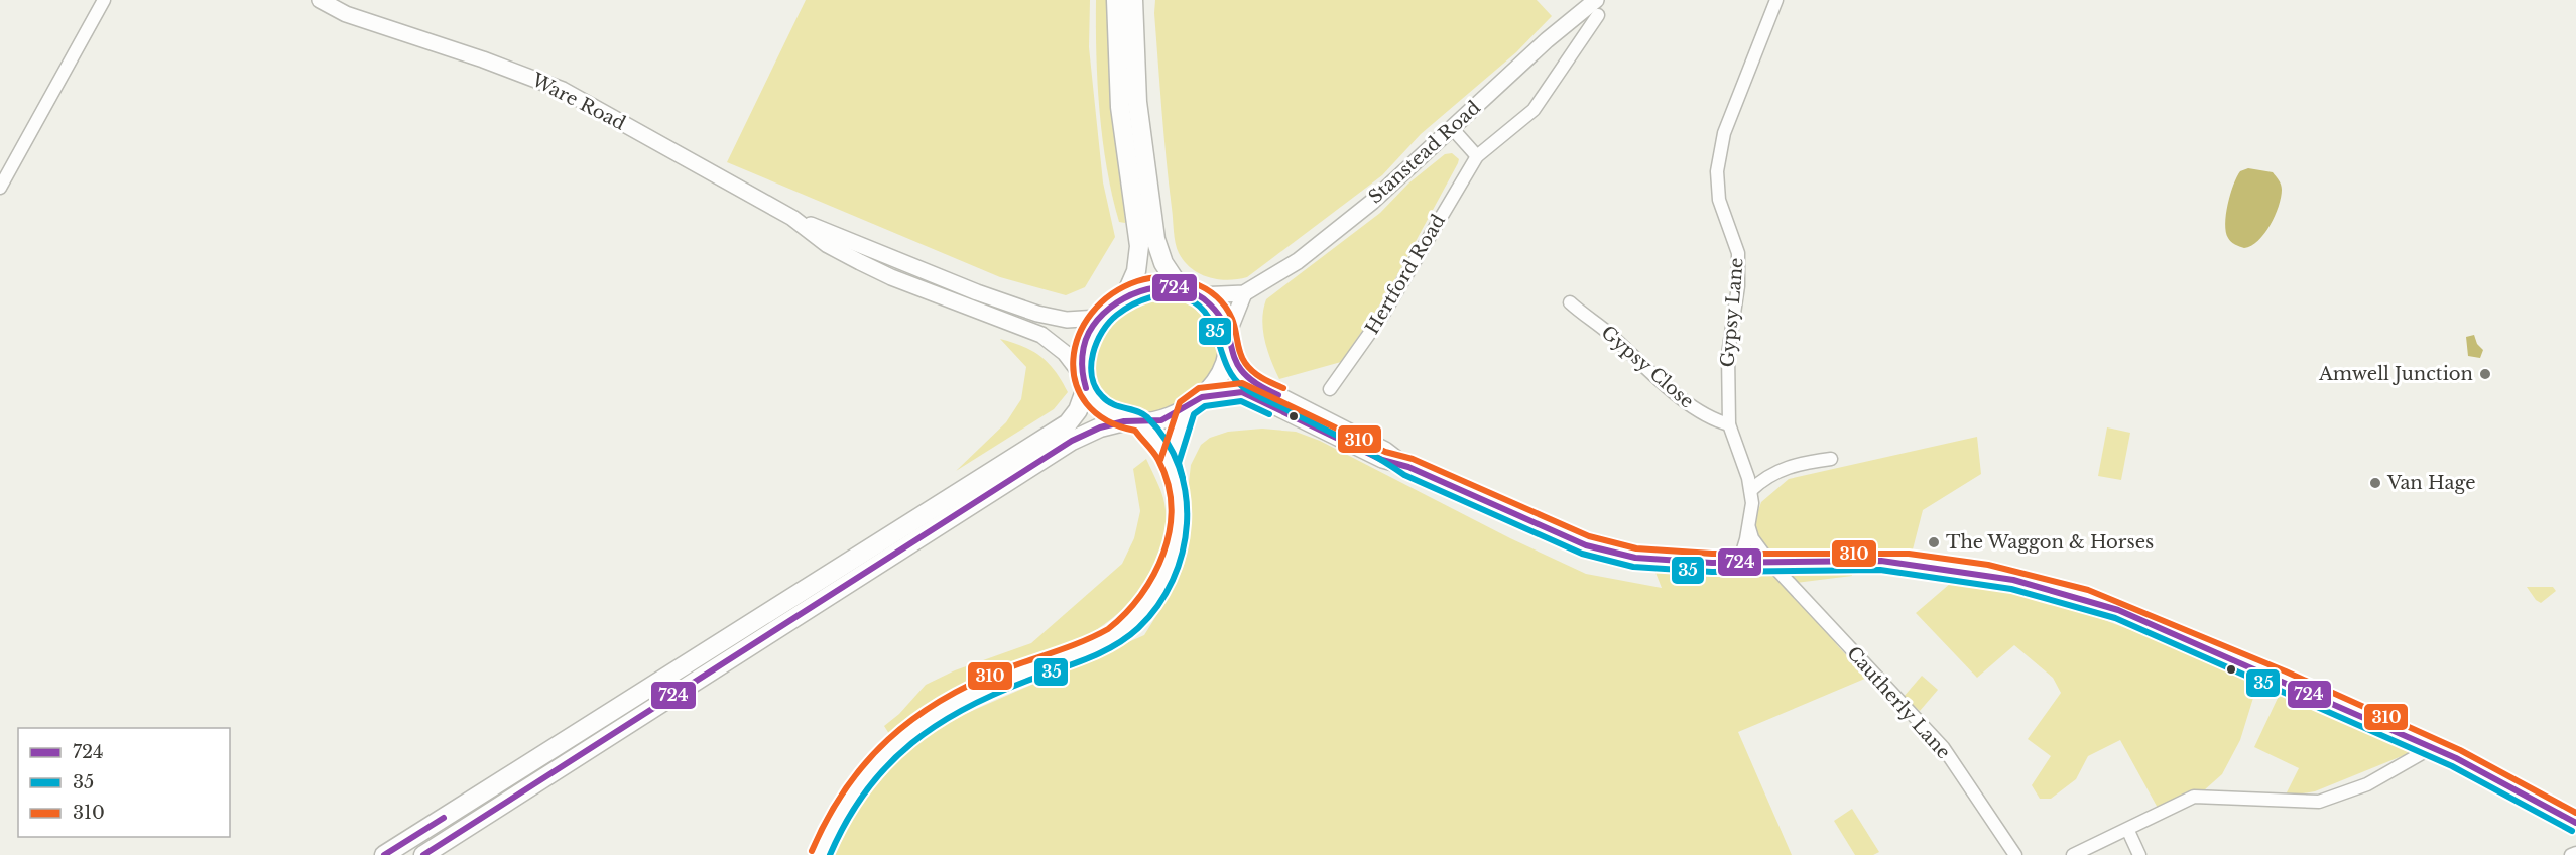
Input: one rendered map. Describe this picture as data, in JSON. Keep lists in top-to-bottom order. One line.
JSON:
{"streets":{"main road":["Ware Road","Stanstead Road"],"street":["Hertford Road","Gypsy Lane","Gypsy Close","Cautherly Lane"]},"crossings":[["Ware Road","Stanstead Road"],["Stanstead Road","Hertford Road"],["Gypsy Lane","Gypsy Close"]],"places":["Amwell Junction","Van Hage","The Waggon & Horses"],"lines":["transit line 310","transit line 724","transit line 35"],"legend":["724","35","310"]}
